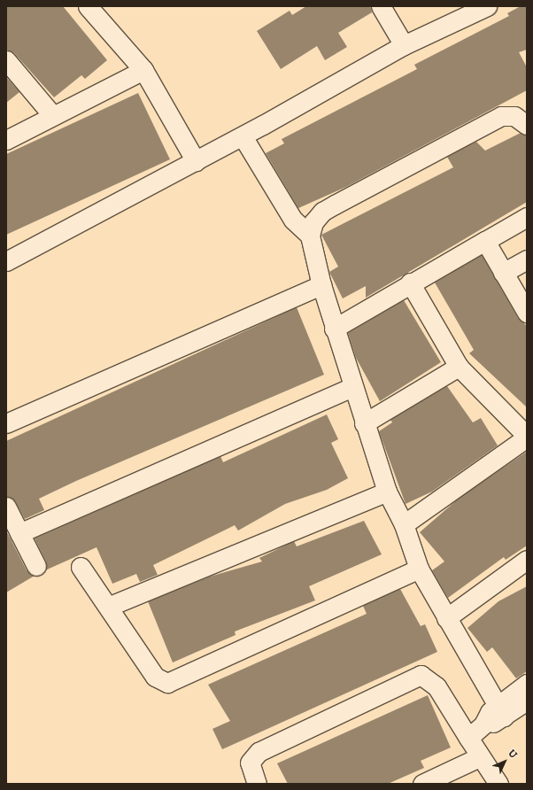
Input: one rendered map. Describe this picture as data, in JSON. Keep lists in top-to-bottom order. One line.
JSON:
{"north":"top right"}
